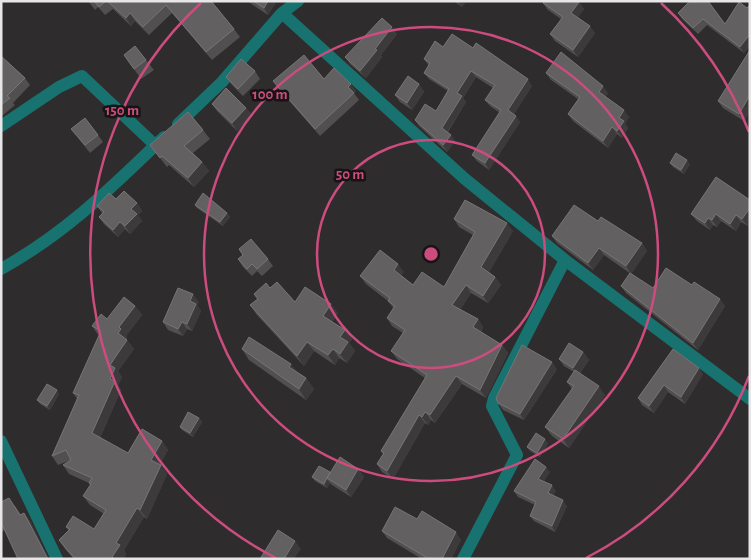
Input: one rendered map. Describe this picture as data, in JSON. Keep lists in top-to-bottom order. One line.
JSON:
{"rings":["100 m","150 m","50 m"]}
